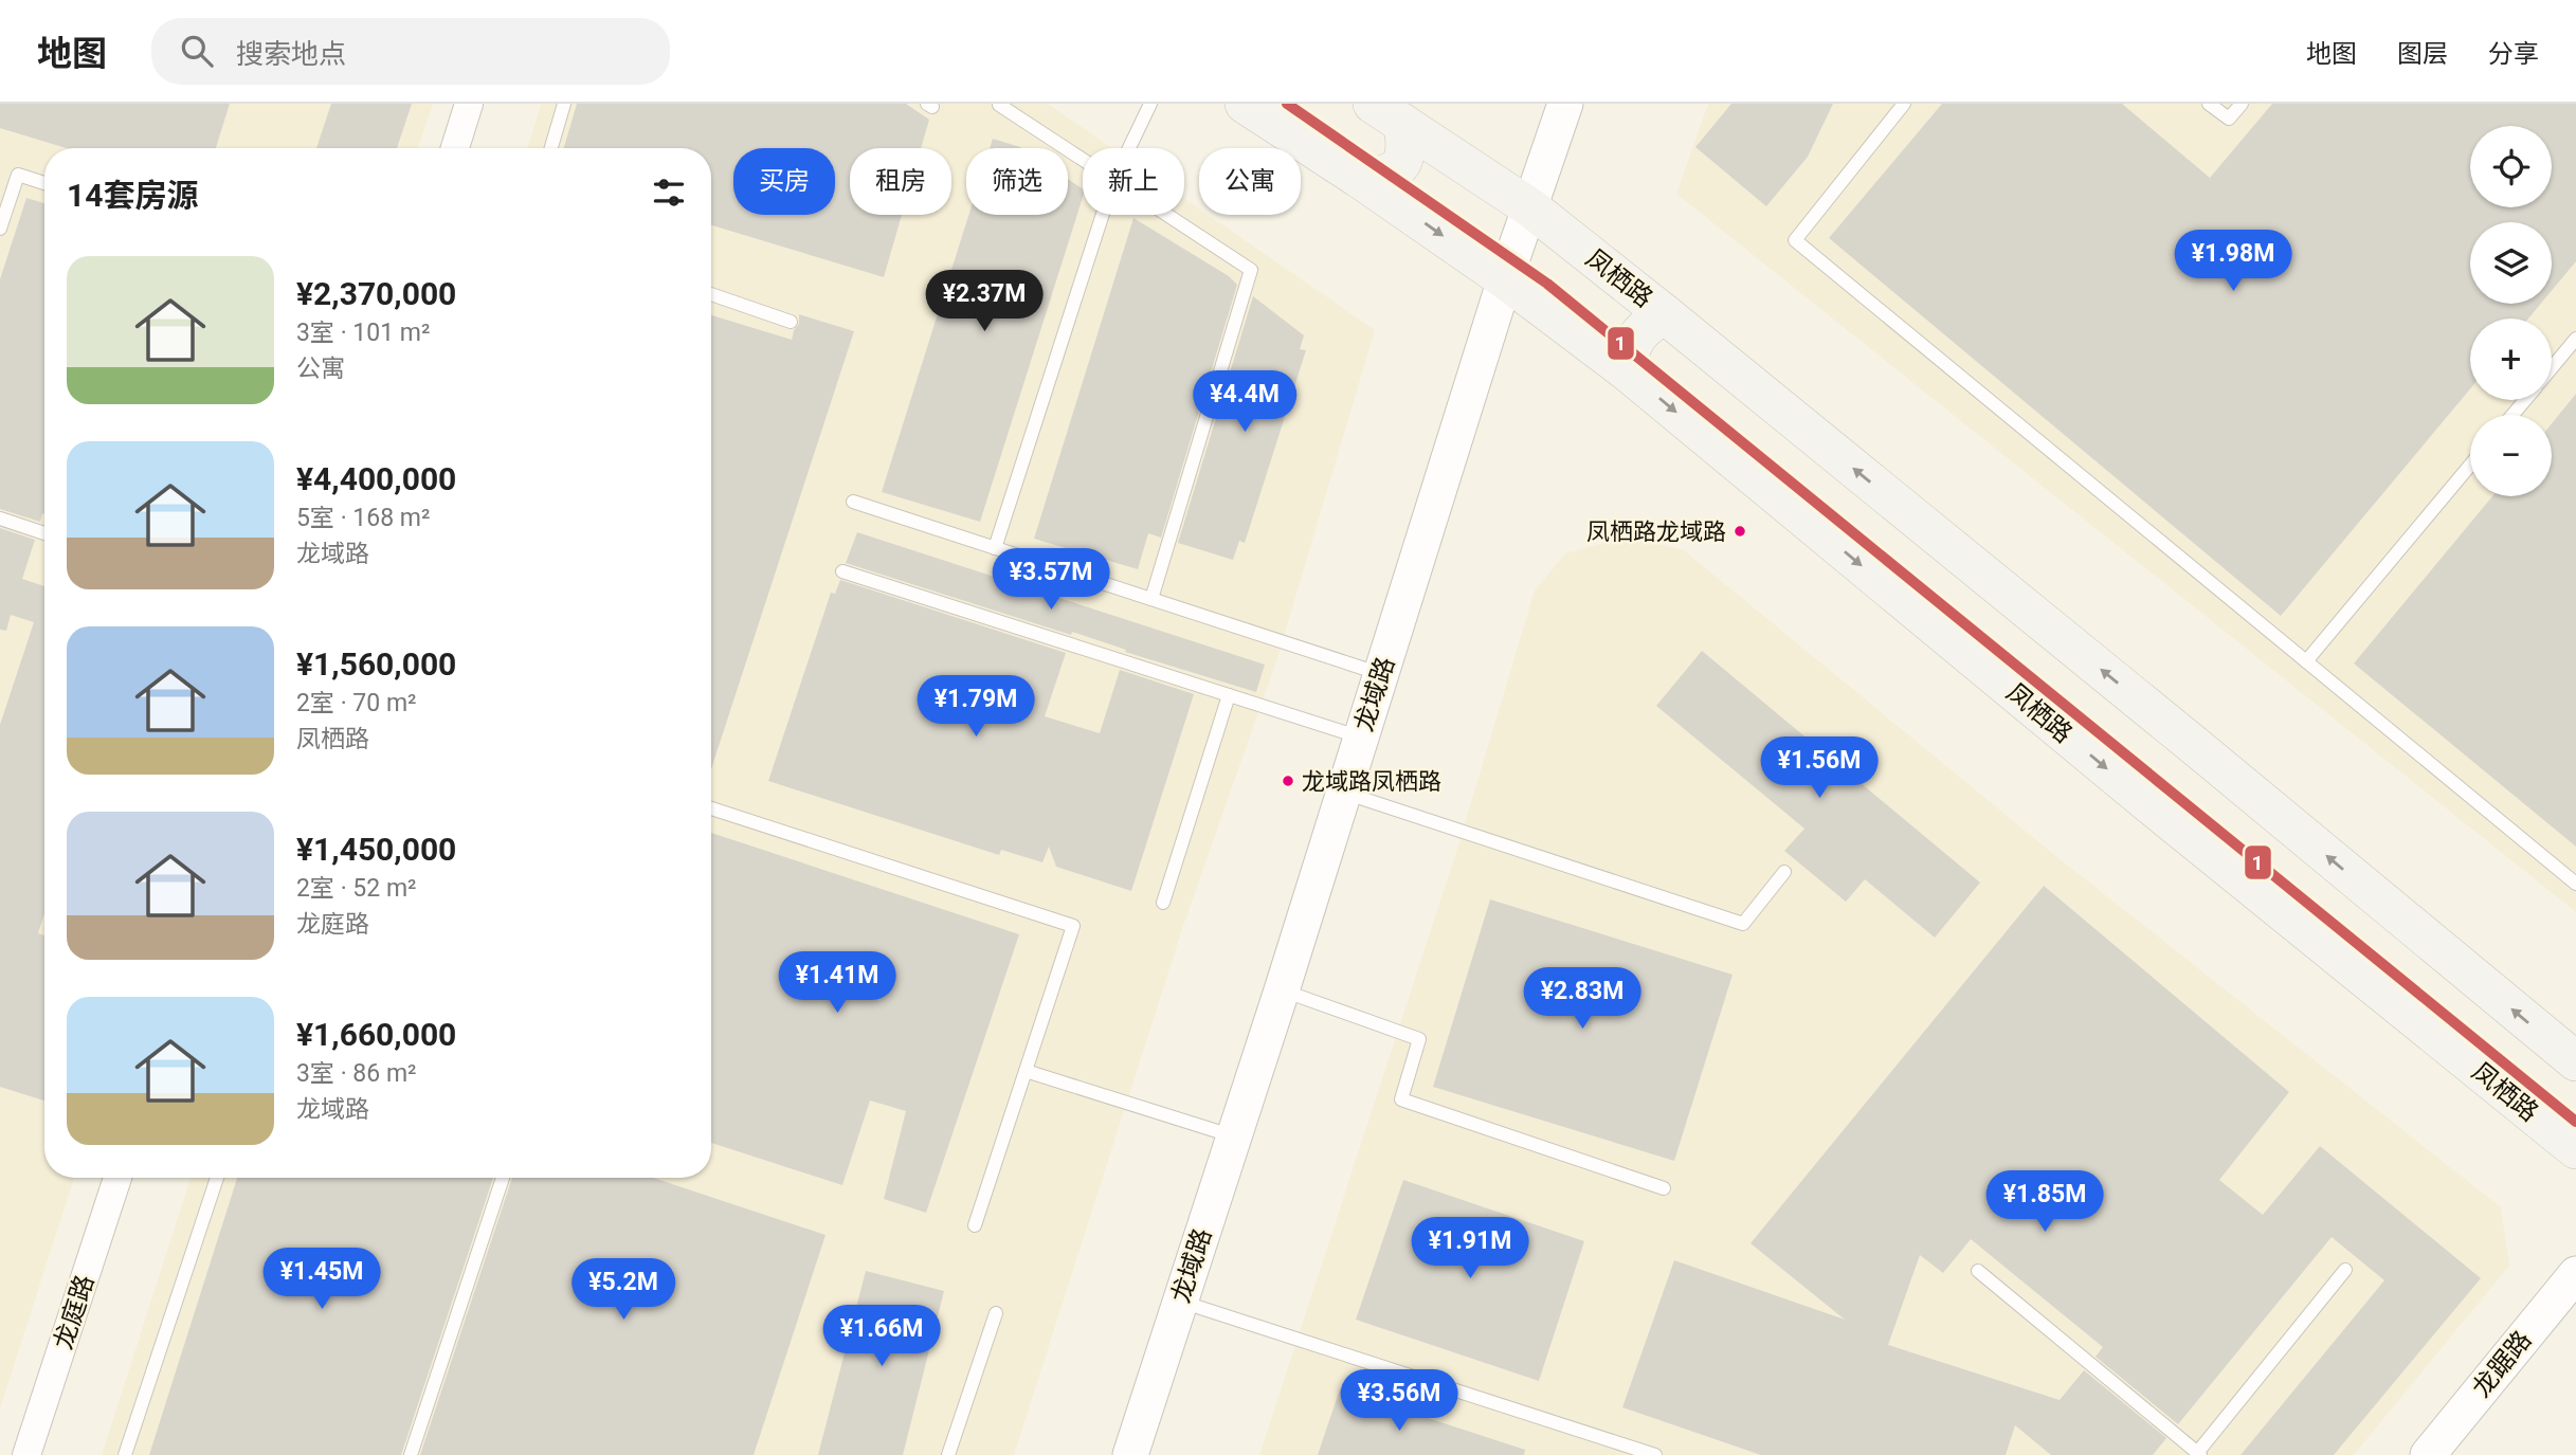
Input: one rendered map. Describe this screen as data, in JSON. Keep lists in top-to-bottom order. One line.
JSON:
{"streets":{"main road":["凤栖路"],"street":["龙域路","龙庭路","龙踞路"]},"crossings":[["凤栖路","龙域路"]],"places":["凤栖路龙域路","龙域路凤栖路"],"lines":["transit line 1"],"page":{"header":"地图","search":"搜索地点","nav":["地图","图层","分享"],"map_buttons":["+","−"],"chip":["买房","租房","筛选","新上","公寓"],"heading":"14套房源","price":["¥1.98M","¥2.37M","¥4.4M","¥3.57M","¥1.79M","¥1.56M","¥1.41M","¥2.83M","¥1.85M","¥1.91M","¥1.45M","¥5.2M","¥1.66M","¥3.56M"],"list":[{"name":"¥2,370,000","note":"3室 · 101 m² · 公寓"},{"name":"¥4,400,000","note":"5室 · 168 m² · 龙域路"},{"name":"¥1,560,000","note":"2室 · 70 m² · 凤栖路"},{"name":"¥1,450,000","note":"2室 · 52 m² · 龙庭路"},{"name":"¥1,660,000","note":"3室 · 86 m² · 龙域路"}]}}
